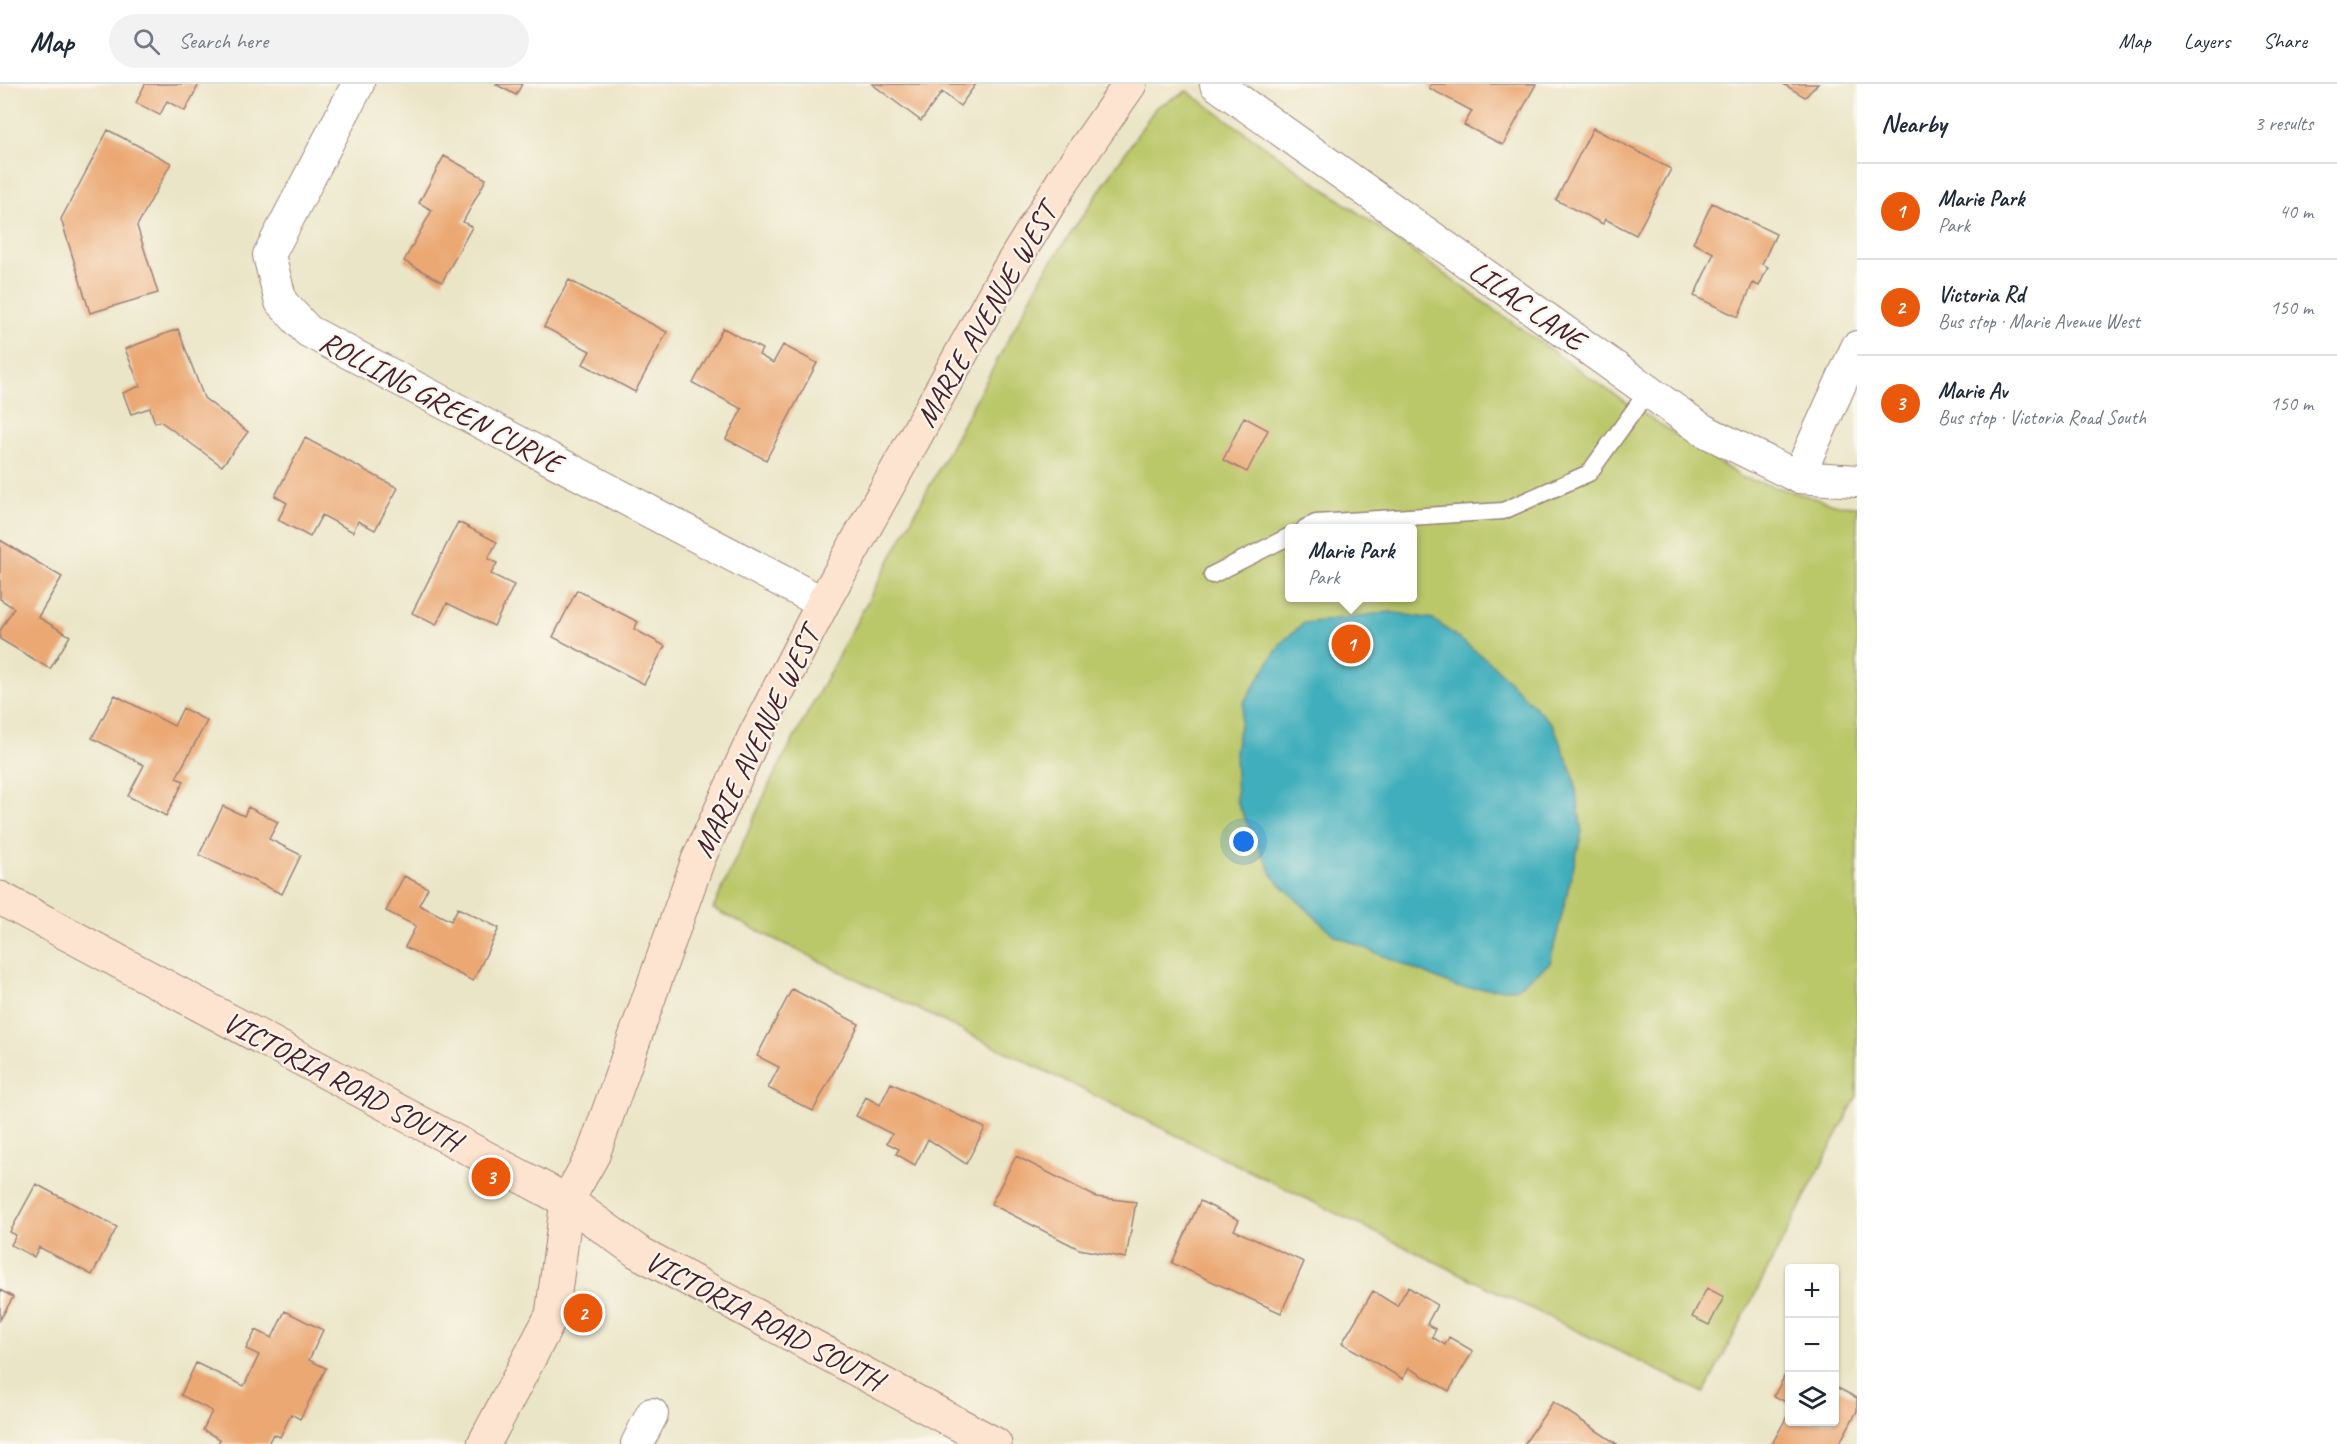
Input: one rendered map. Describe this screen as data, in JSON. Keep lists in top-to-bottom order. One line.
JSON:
{"streets":{"street":["LILAC LANE","MARIE AVENUE WEST","ROLLING GREEN CURVE","VICTORIA ROAD SOUTH"]},"crossings":[["MARIE AVENUE WEST","ROLLING GREEN CURVE"],["MARIE AVENUE WEST","VICTORIA ROAD SOUTH"]],"page":{"header":"Map","search":"Search here","nav":["Map","Layers","Share"],"heading":["Nearby","3 results"],"list":[{"mark":"1","name":"Marie Park","note":"Park","value":"40 m"},{"mark":"2","name":"Victoria Rd","note":"Bus stop · Marie Avenue West","value":"150 m"},{"mark":"3","name":"Marie Av","note":"Bus stop · Victoria Road South","value":"150 m"}],"popup":["Marie Park","Park"],"pins":["1","3","2"],"map_buttons":["+","−"]}}
